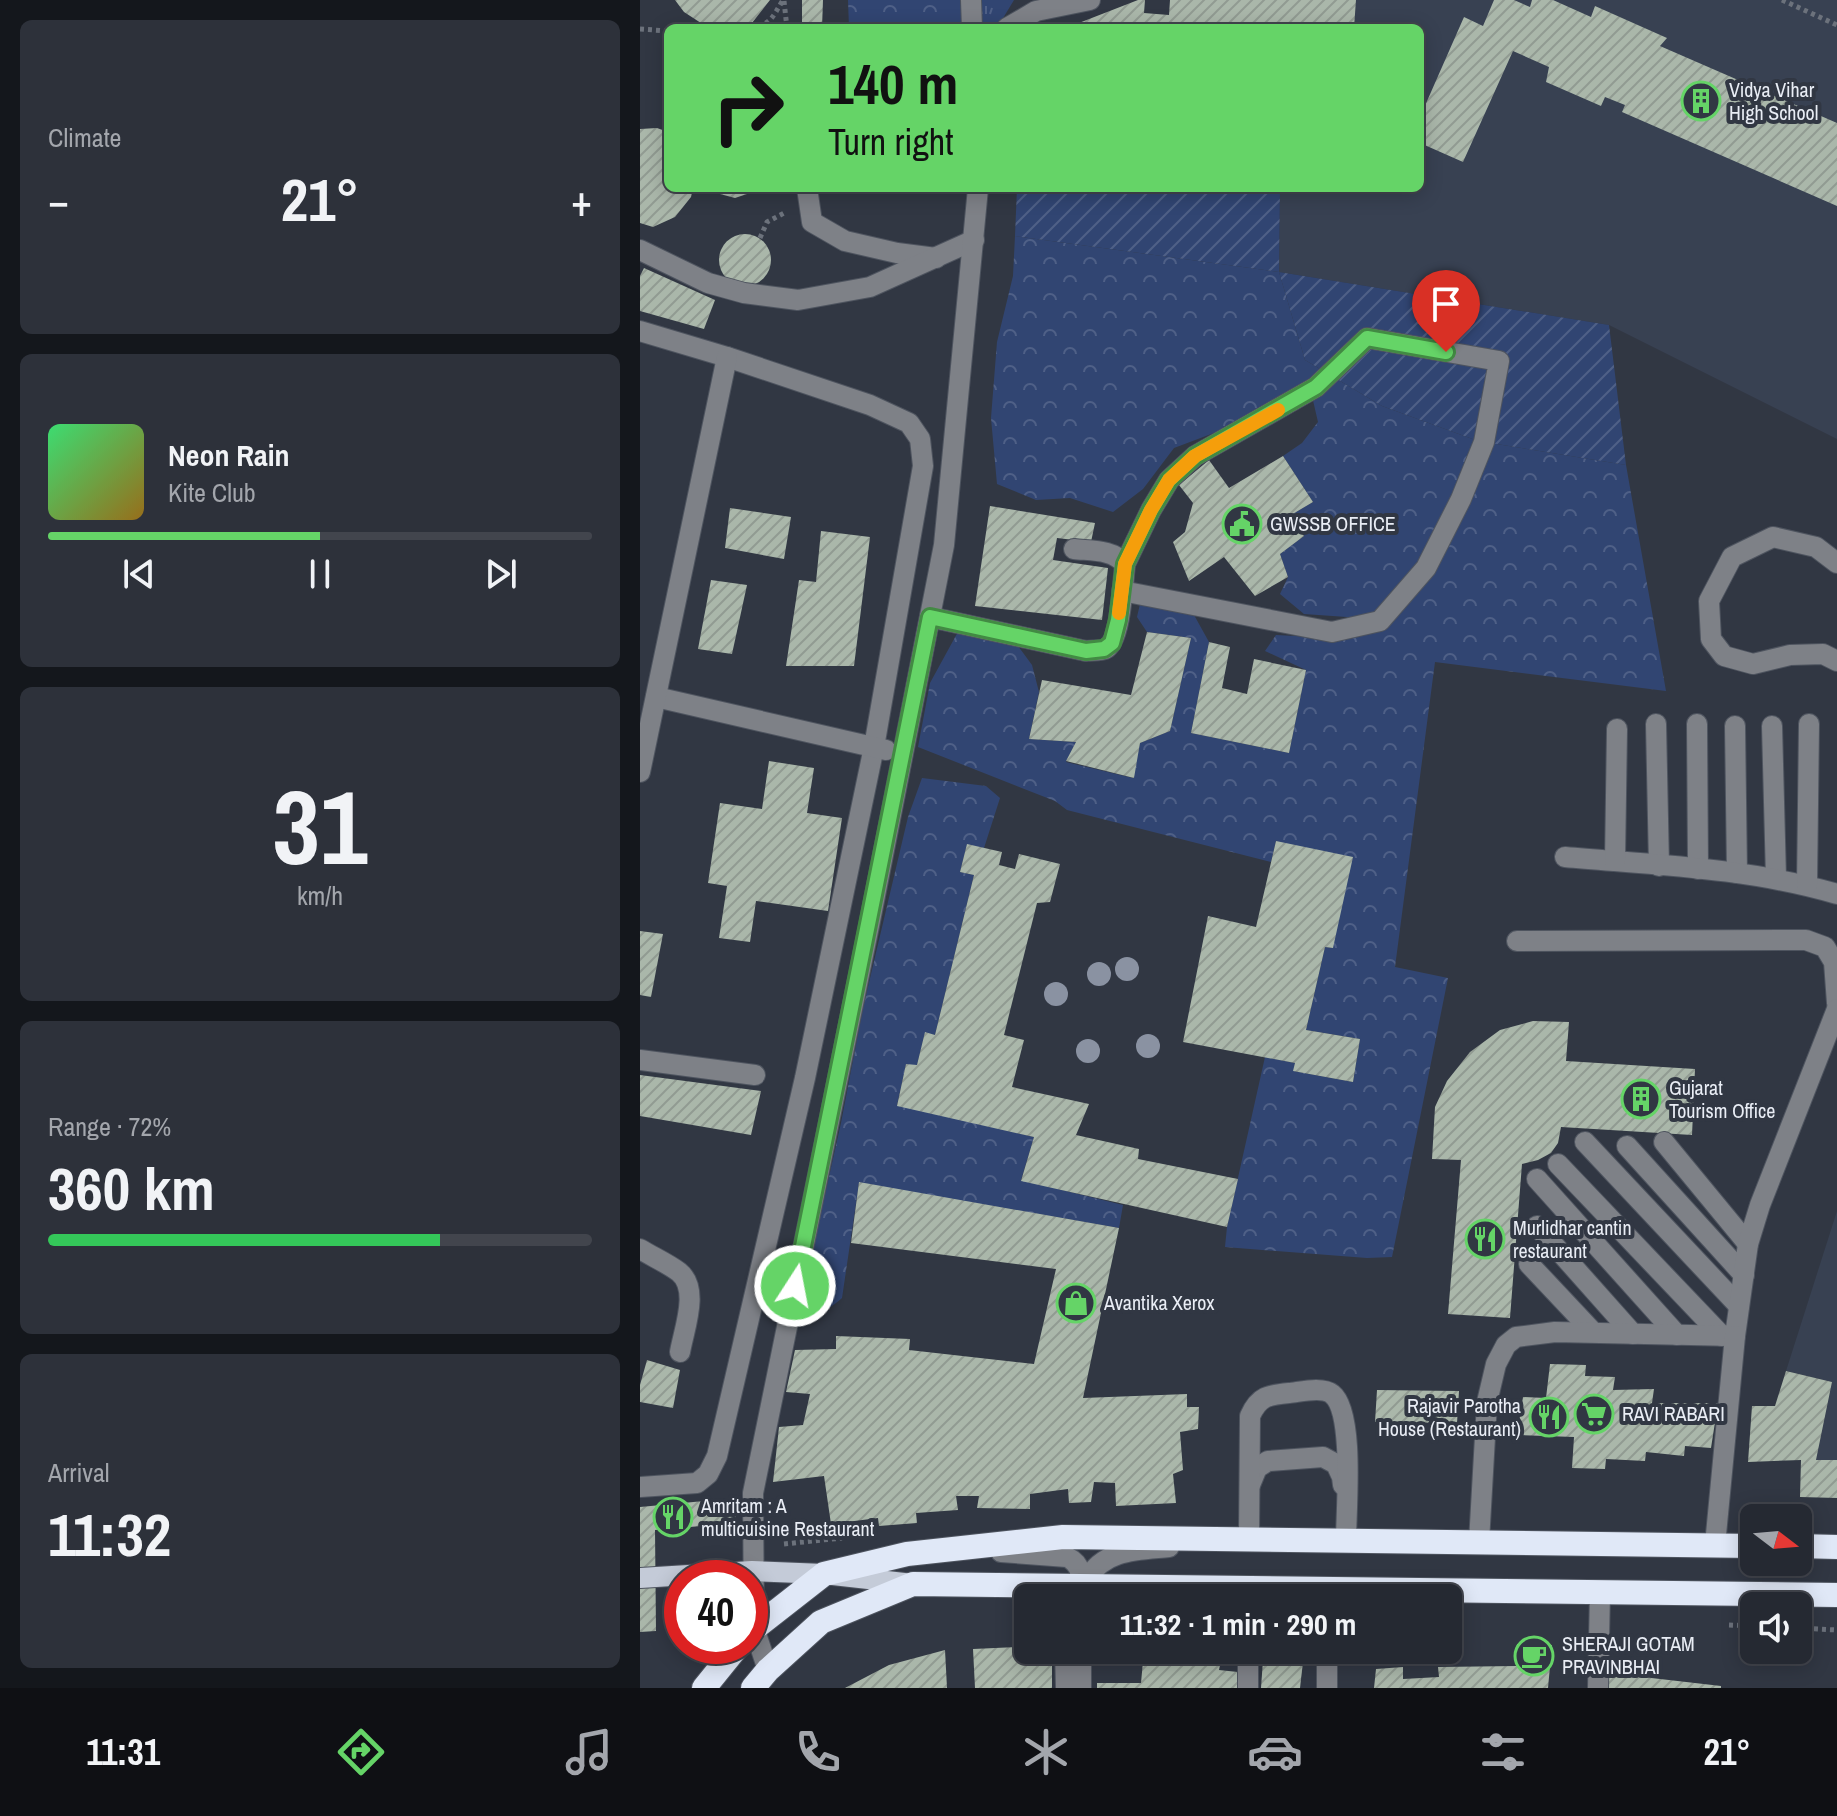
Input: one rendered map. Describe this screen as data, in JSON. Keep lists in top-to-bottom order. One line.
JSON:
{"places":{"building":["Vidya Vihar High School","Gujarat Tourism Office"],"public building":["GWSSB OFFICE"],"restaurant":["Murlidhar cantin restaurant","Rajavir Parotha House (Restaurant)","Amritam : A multicuisine Restaurant"],"shop":["Avantika Xerox"],"supermarket":["RAVI RABARI"],"cafe":["SHERAJI GOTAM PRAVINBHAI"]},"north":"right","page":{"tile":["Climate",["31","km/h"],["Range · 72%","360 km"],["Arrival","11:32"]],"turn":["140 m","Turn right"],"heat":["−","21°","+"],"song":["Neon Rain","Kite Club"],"limit":"40","trip":"11:32 · 1 min · 290 m","tabs":["11:31","21°"]}}
